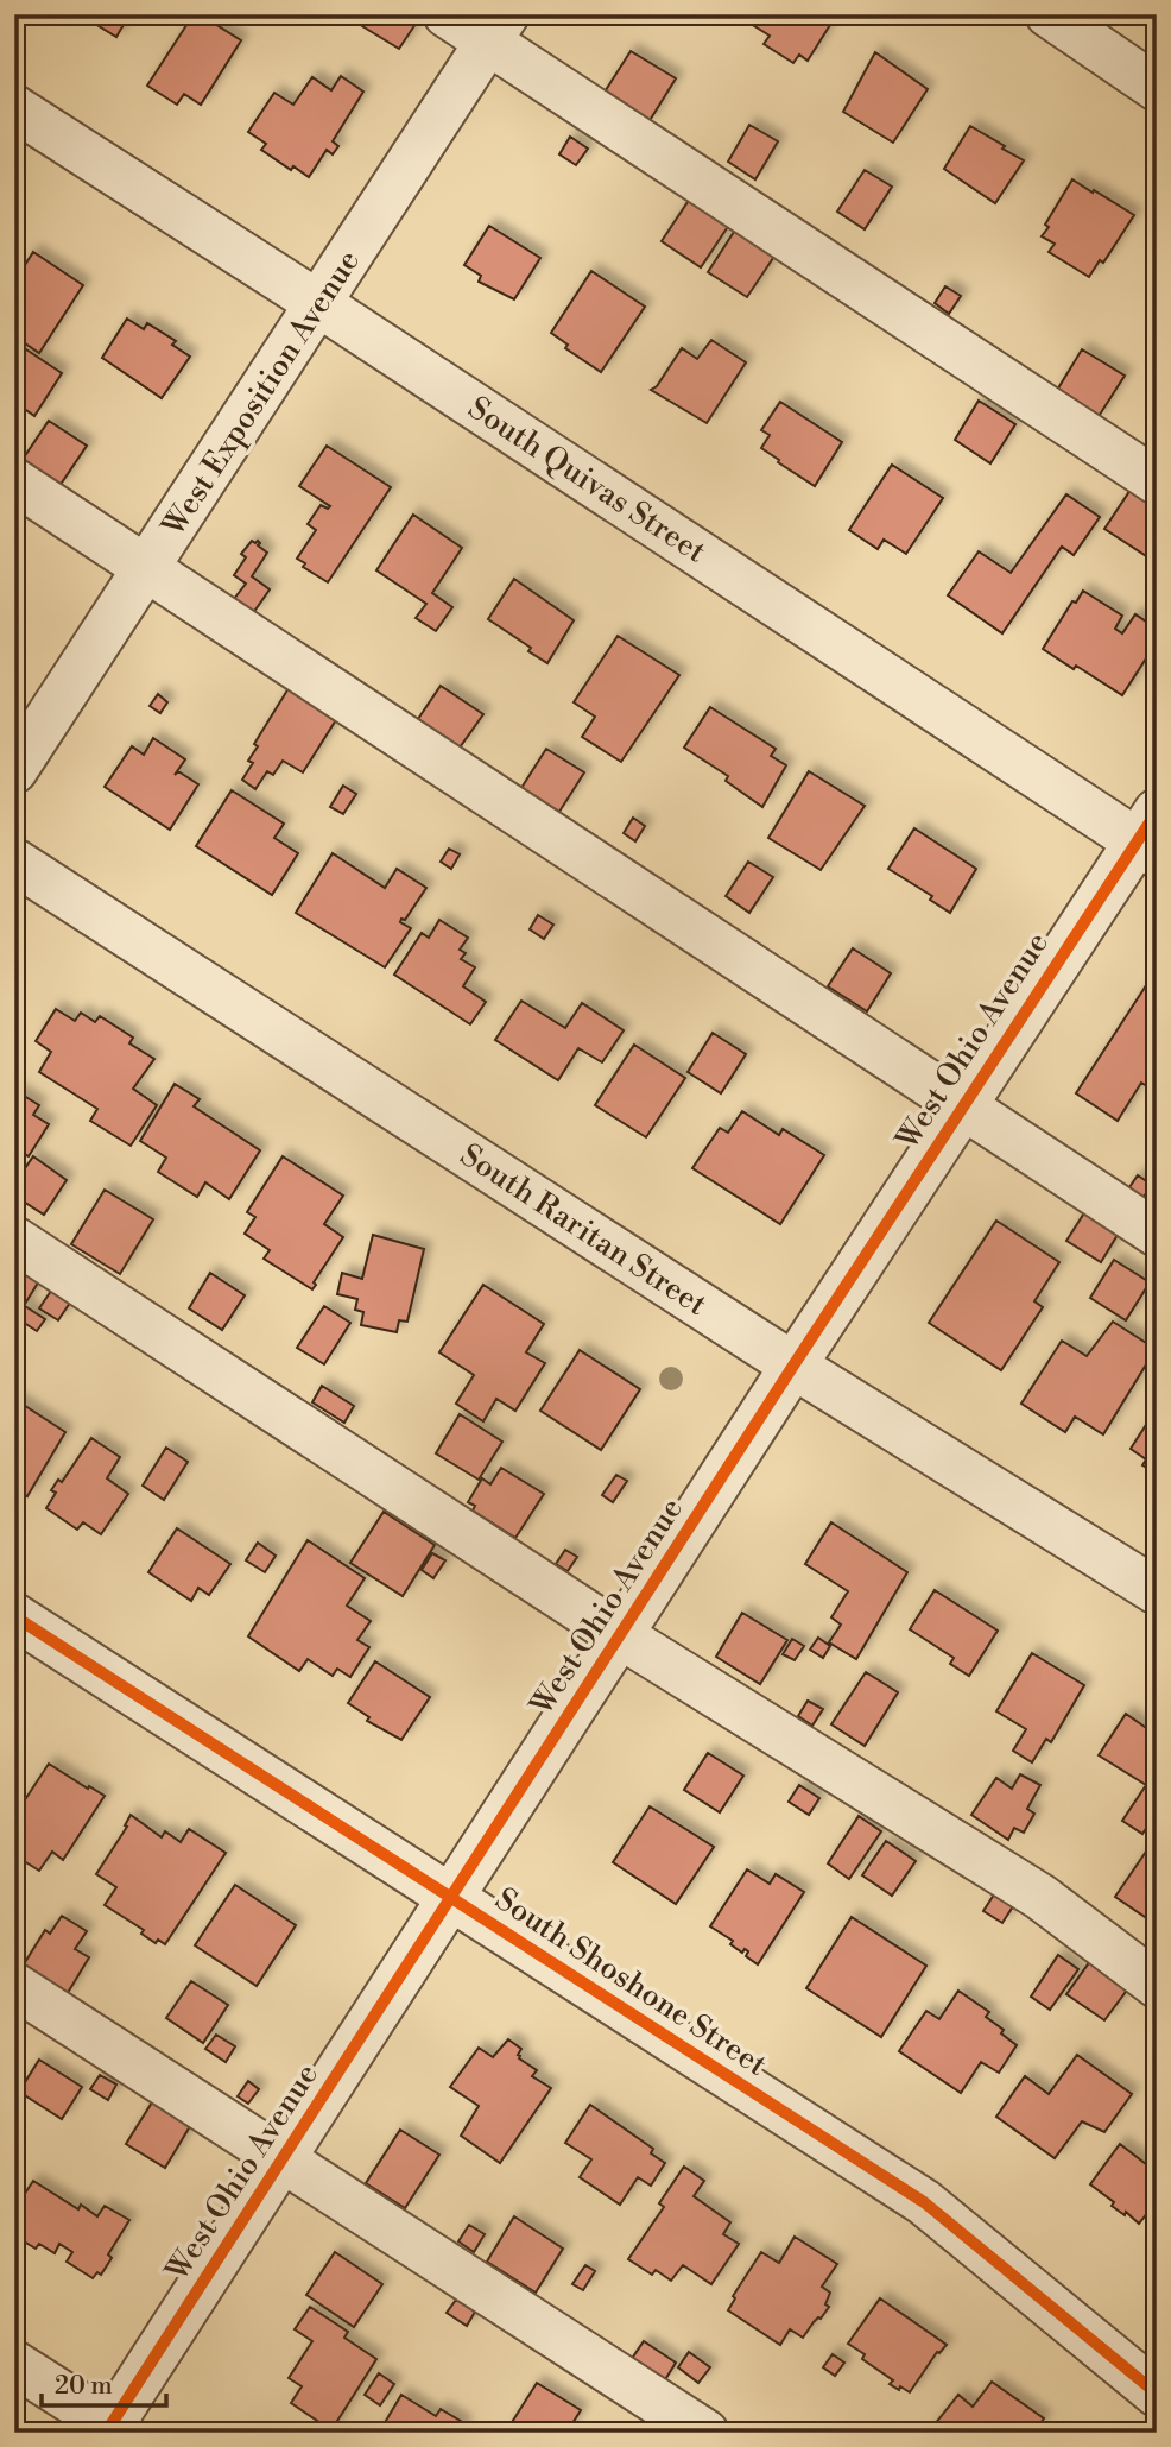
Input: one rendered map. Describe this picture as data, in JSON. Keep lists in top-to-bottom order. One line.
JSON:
{"streets":{"street":["West Exposition Avenue","South Quivas Street","West Ohio Avenue","South Raritan Street","South Shoshone Street"]},"crossings":[["West Exposition Avenue","South Quivas Street"],["South Quivas Street","West Ohio Avenue"],["West Ohio Avenue","South Raritan Street"],["West Ohio Avenue","South Shoshone Street"]],"scale_bar":"20 m"}
